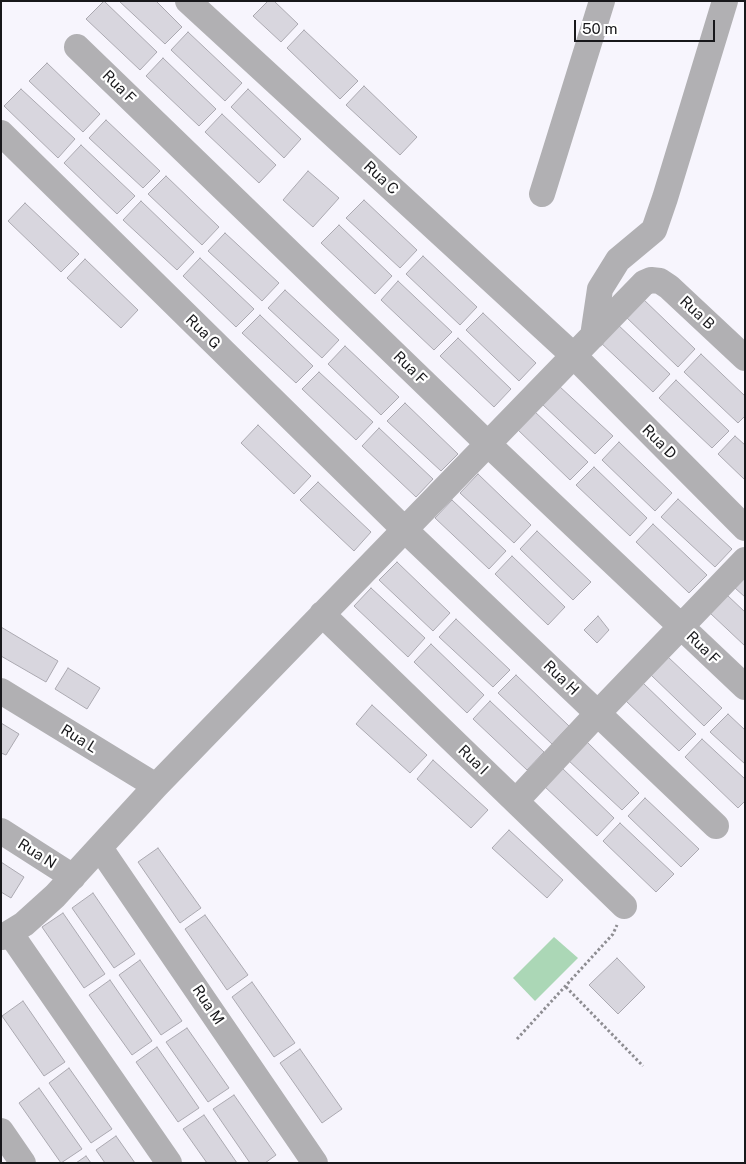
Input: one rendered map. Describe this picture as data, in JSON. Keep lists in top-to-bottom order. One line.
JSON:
{"streets":{"street":["Rua F","Rua C","Rua B","Rua G","Rua D","Rua H","Rua L","Rua I","Rua N","Rua M"]},"crossings":[["Rua C","Rua D"],["Rua G","Rua H"]],"scale_bar":"50 m"}
